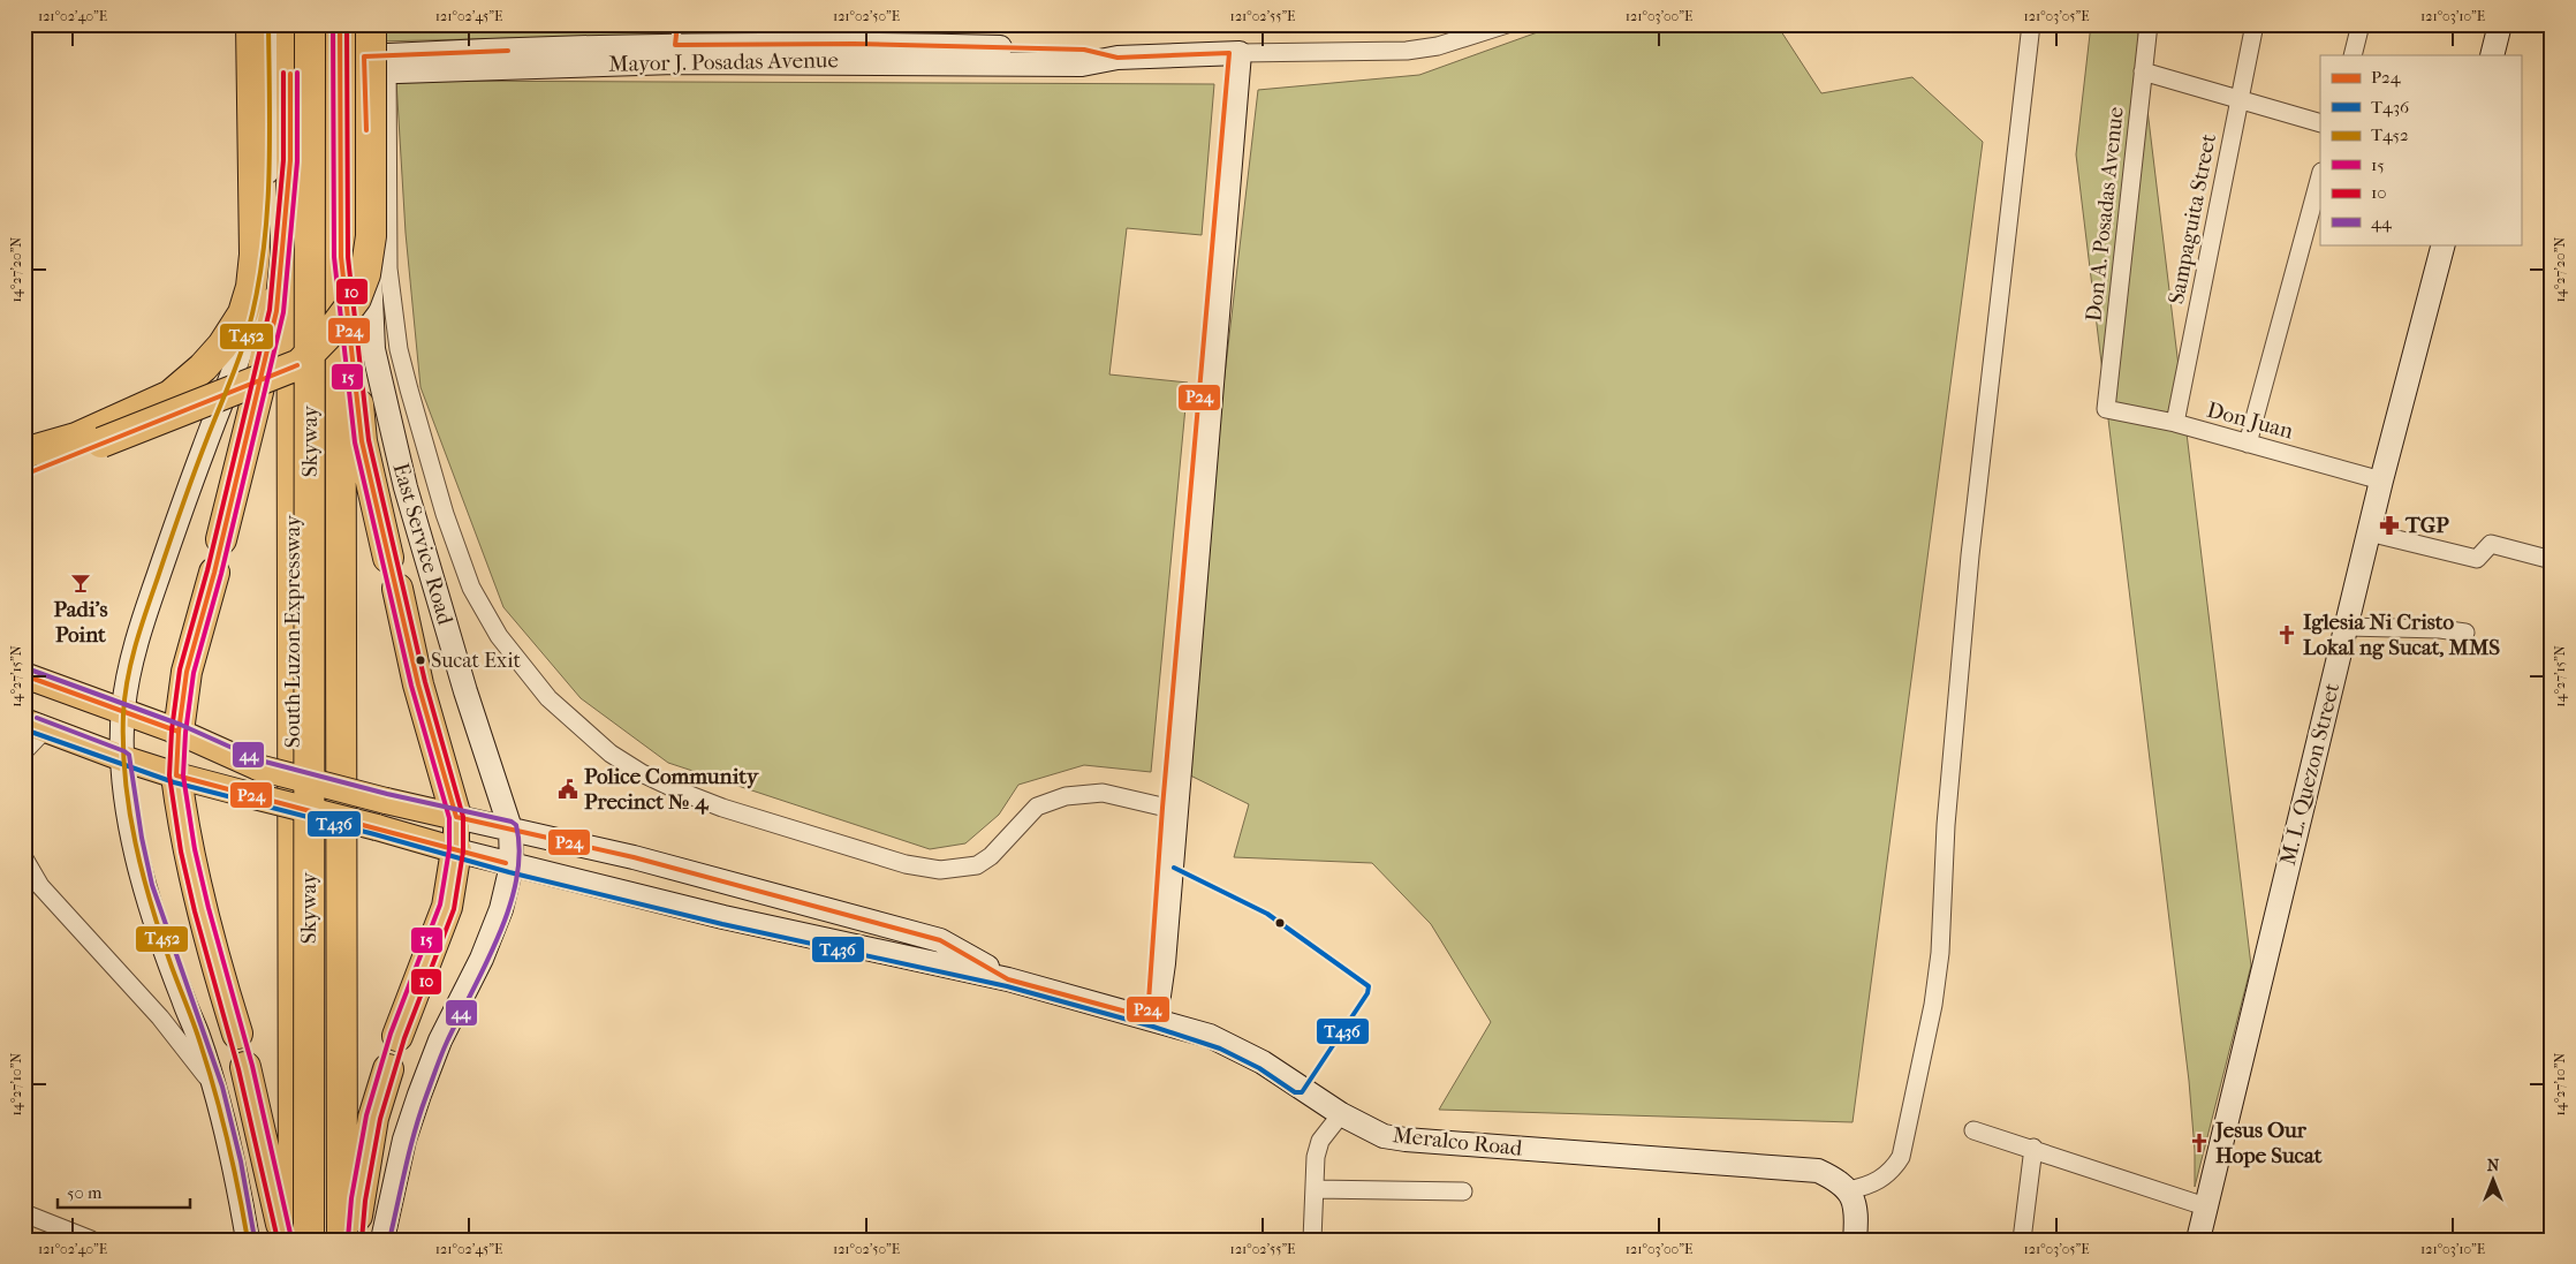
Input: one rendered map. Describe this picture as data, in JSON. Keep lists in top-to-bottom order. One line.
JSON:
{"streets":{"highway":["Skyway","South Luzon Expressway"],"main road":["Mayor J. Posadas Avenue","East Service Road","M. L. Quezon Street","Meralco Road"],"street":["Don A. Posadas Avenue","Sampaguita Street","Don Juan"]},"crossings":[["Mayor J. Posadas Avenue","East Service Road"],["Don A. Posadas Avenue","Don Juan"],["Sampaguita Street","Don Juan"],["Don Juan","M. L. Quezon Street"],["East Service Road","Meralco Road"]],"places":{"pharmacy":["TGP"],"bar":["Padi's Point"],"church":["Iglesia Ni Cristo Lokal ng Sucat, MMS","Jesus Our Hope Sucat"],"other":["Sucat Exit"],"public building":["Police Community Precinct № 4"]},"lines":["transit line P24","transit line T452","transit line 15","transit line 10","transit line 44","transit line T436"],"legend":["P24","T436","T452","15","10","44"],"scale_bar":"50 m","north":"top","coordinates":["121°02'40\"E","121°02'45\"E","121°02'50\"E","121°02'55\"E","121°03'00\"E","121°03'05\"E","121°03'10\"E","14°27'20\"N","14°27'15\"N","14°27'10\"N"]}
